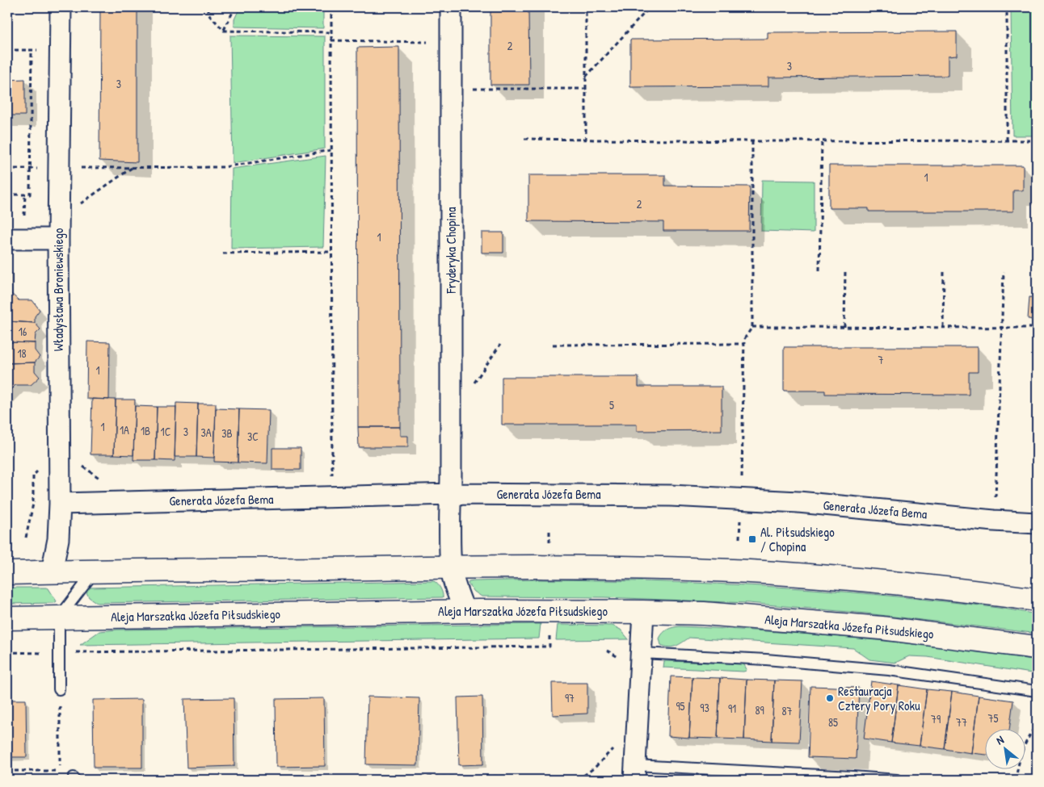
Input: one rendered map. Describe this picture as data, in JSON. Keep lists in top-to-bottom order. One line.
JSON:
{"streets":{"street":["Fryderyka Chopina","Władysława Broniewskiego","Generała Józefa Bema","Aleja Marszałka Józefa Piłsudskiego"]},"crossings":[["Fryderyka Chopina","Generała Józefa Bema"],["Fryderyka Chopina","Aleja Marszałka Józefa Piłsudskiego"],["Władysława Broniewskiego","Generała Józefa Bema"]],"places":{"transit":["Al. Piłsudskiego / Chopina"],"other":["Restauracja Cztery Pory Roku"]},"house_numbers":["2","3","3","1","2","1","16","18","7","1","5","1","1A","1B","1C","3","3A","3B","3C","97","95","93","91","89","87","75","79","85","77"],"north":"top left"}
